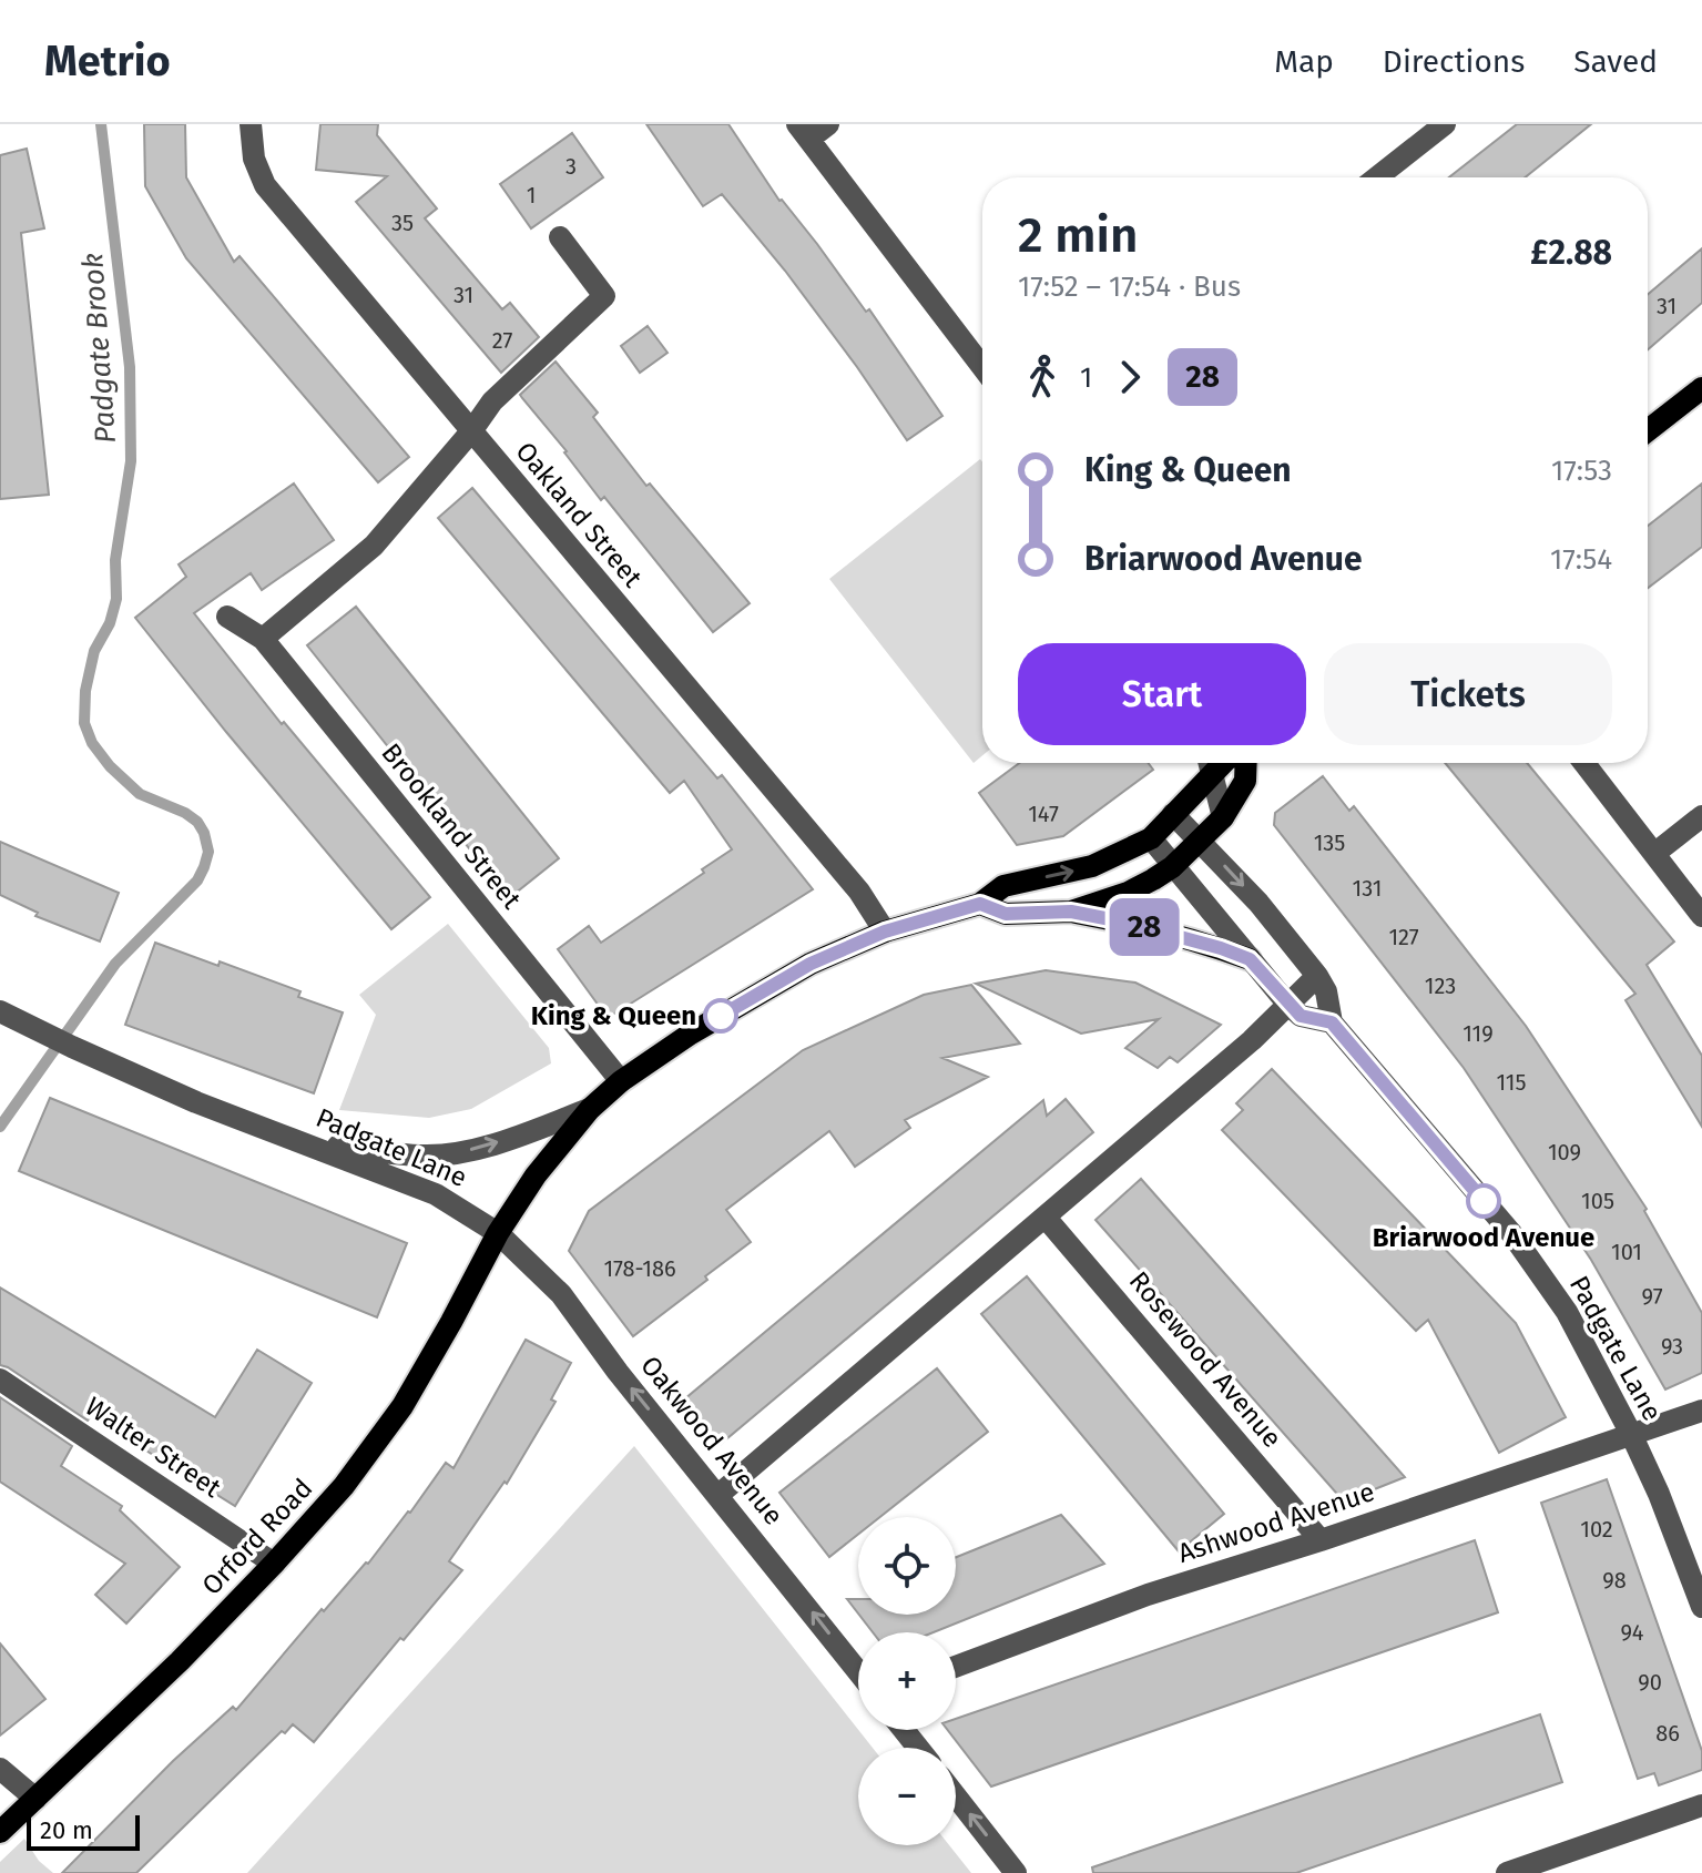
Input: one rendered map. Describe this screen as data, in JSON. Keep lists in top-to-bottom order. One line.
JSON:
{"streets":{"main road":["Orford Road"],"street":["Oakland Street","Brookland Street","Padgate Lane","Rosewood Avenue","Oakwood Avenue","Walter Street","Ashwood Avenue"]},"crossings":[["Padgate Lane","Oakwood Avenue"],["Padgate Lane","Ashwood Avenue"],["Padgate Lane","Orford Road"],["Rosewood Avenue","Ashwood Avenue"],["Oakwood Avenue","Orford Road"],["Walter Street","Orford Road"]],"one_way":["Oakwood Avenue"],"water":["Padgate Brook"],"places":["King & Queen","Briarwood Avenue"],"lines":["bus line 28"],"house_numbers":["3","1","35","31","31","27","147","135","131","127","123","119","115","109","105","101","178-186","97","93","102","98","94","90","86"],"scale_bar":"20 m","page":{"header":"Metrio","nav":["Map","Directions","Saved"],"on_map":"28","heading":["2 min","17:52 – 17:54 · Bus","£2.88"],"legs":["1","28"],"list":[{"name":"King & Queen","value":"17:53"},{"name":"Briarwood Avenue","value":"17:54"}],"buttons":["Start","Tickets"],"map_buttons":["+","−"],"scale":"20 m"}}
